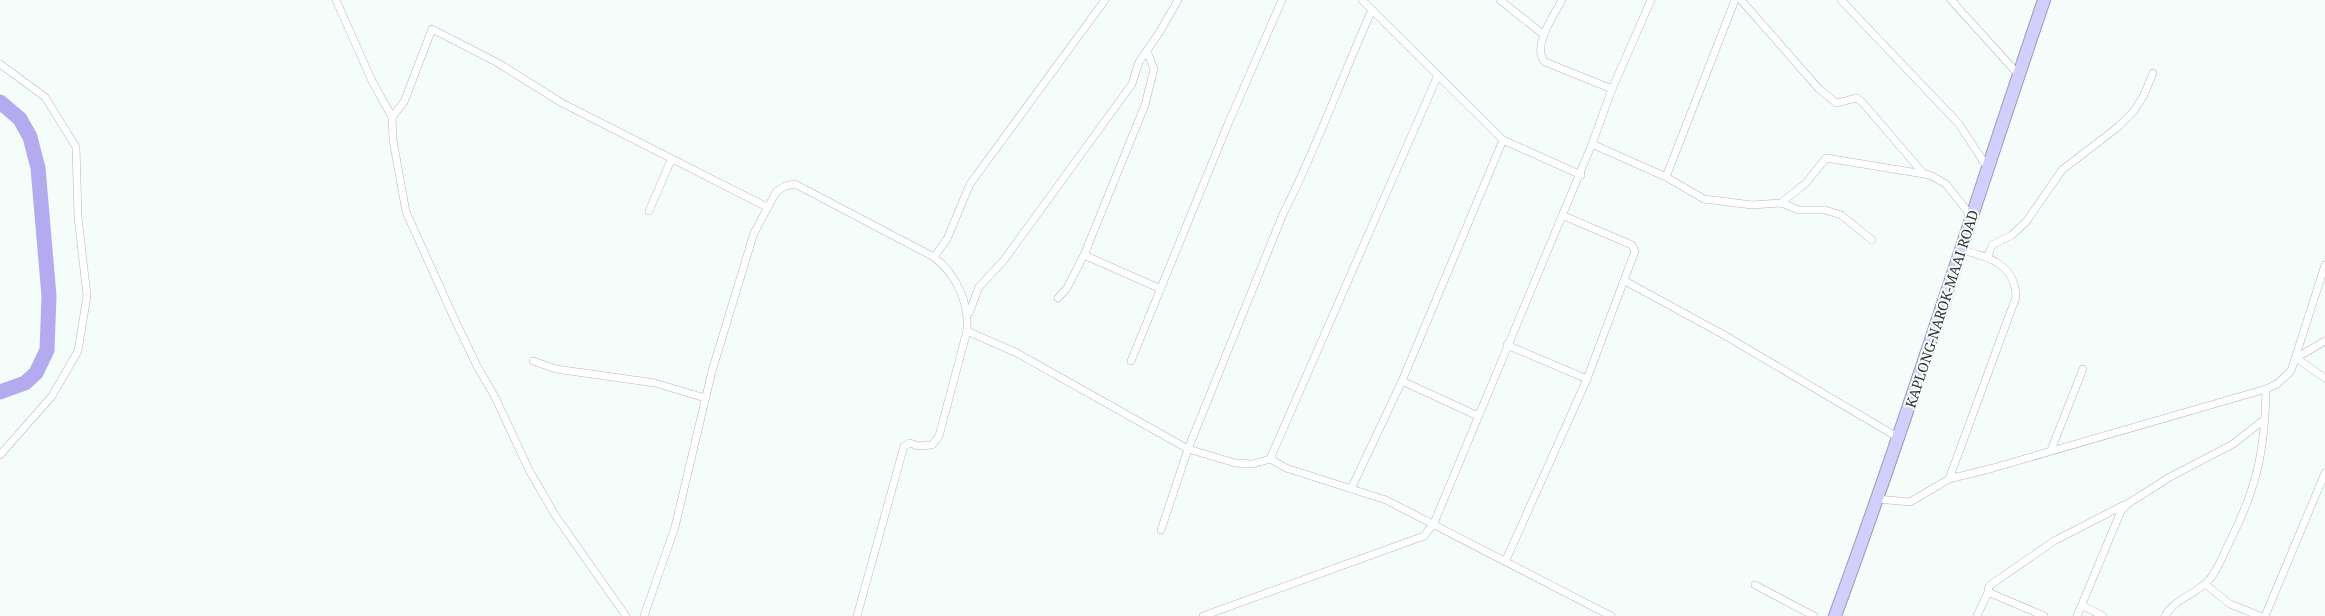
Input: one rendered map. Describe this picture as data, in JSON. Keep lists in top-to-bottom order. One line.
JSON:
{"streets":{"highway":["KAPLONG-NAROK-MAAI ROAD"]}}
